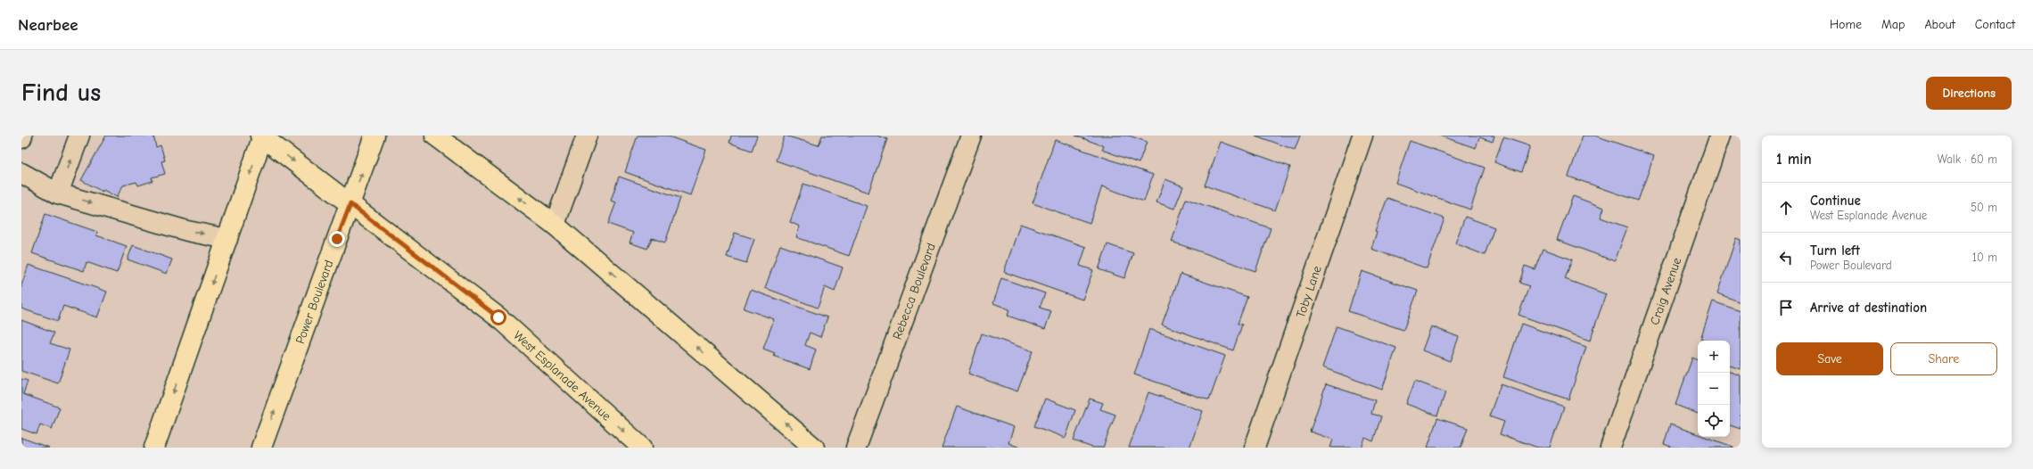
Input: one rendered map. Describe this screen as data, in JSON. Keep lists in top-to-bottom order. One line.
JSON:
{"streets":{"main road":["Power Boulevard","West Esplanade Avenue"],"street":["Rebecca Boulevard","Toby Lane","Craig Avenue"]},"crossings":[["Power Boulevard","West Esplanade Avenue"]],"page":{"header":"Nearbee","nav":["Home","Map","About","Contact"],"buttons":["Directions",["Save","Share"]],"title":"Find us","heading":["1 min","Walk · 60 m"],"list":[["Continue","West Esplanade Avenue","50 m"],["Turn left","Power Boulevard","10 m"],"Arrive at destination"],"map_buttons":["+","−"]}}
